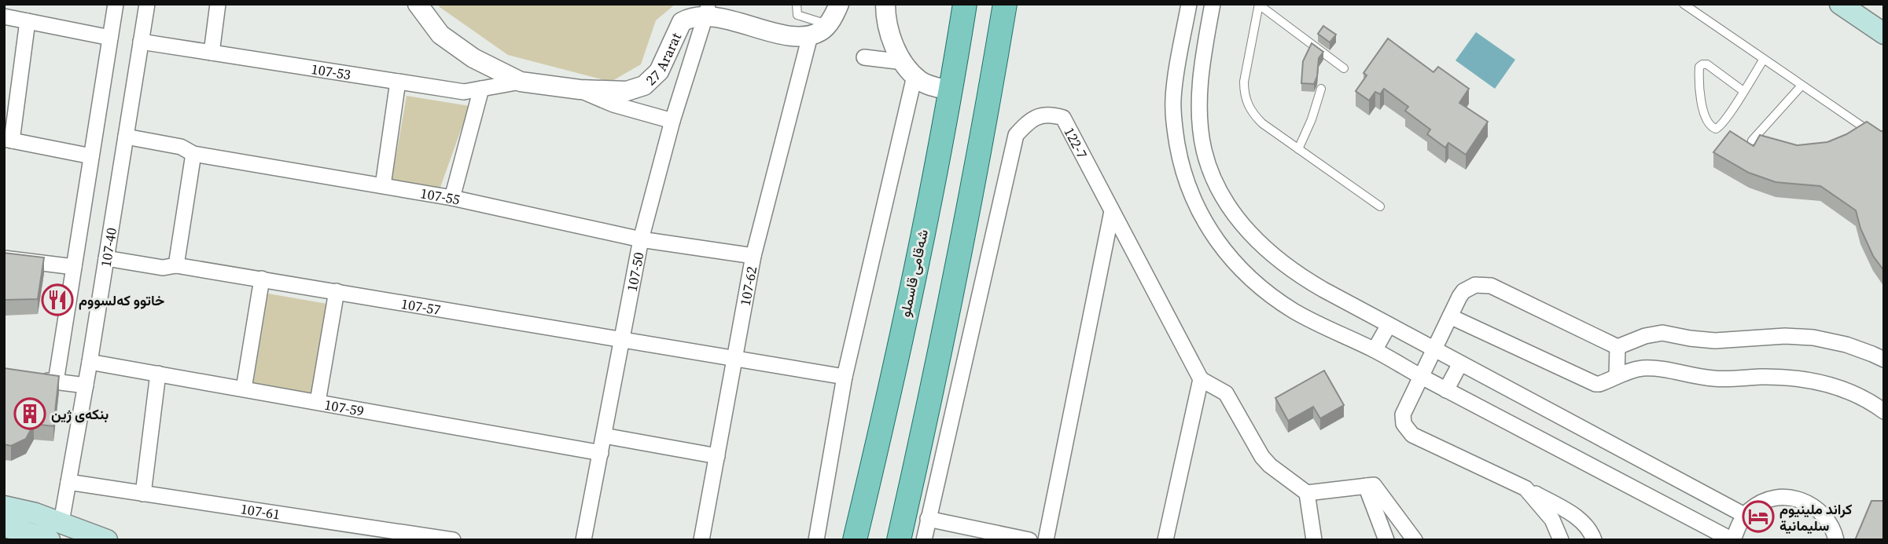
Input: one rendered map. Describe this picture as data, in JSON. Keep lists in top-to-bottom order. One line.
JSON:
{"streets":{"main road":["شەقامی قاسملو"],"street":["27 Ararat","107-53","122-7","107-55","107-40","107-50","107-62","107-57","107-59","107-61"]},"crossings":[["27 Ararat","107-53"],["27 Ararat","107-50"],["107-53","107-40"],["107-55","107-40"],["107-55","107-50"],["107-55","107-62"],["107-40","107-57"],["107-40","107-59"],["107-40","107-61"],["107-50","107-57"],["107-50","107-59"],["107-62","107-57"]],"places":{"restaurant":["خاتوو کەلسووم"],"building":["بنکەی ژین"],"hotel":["كراند ملينيوم سليمانية"]}}
